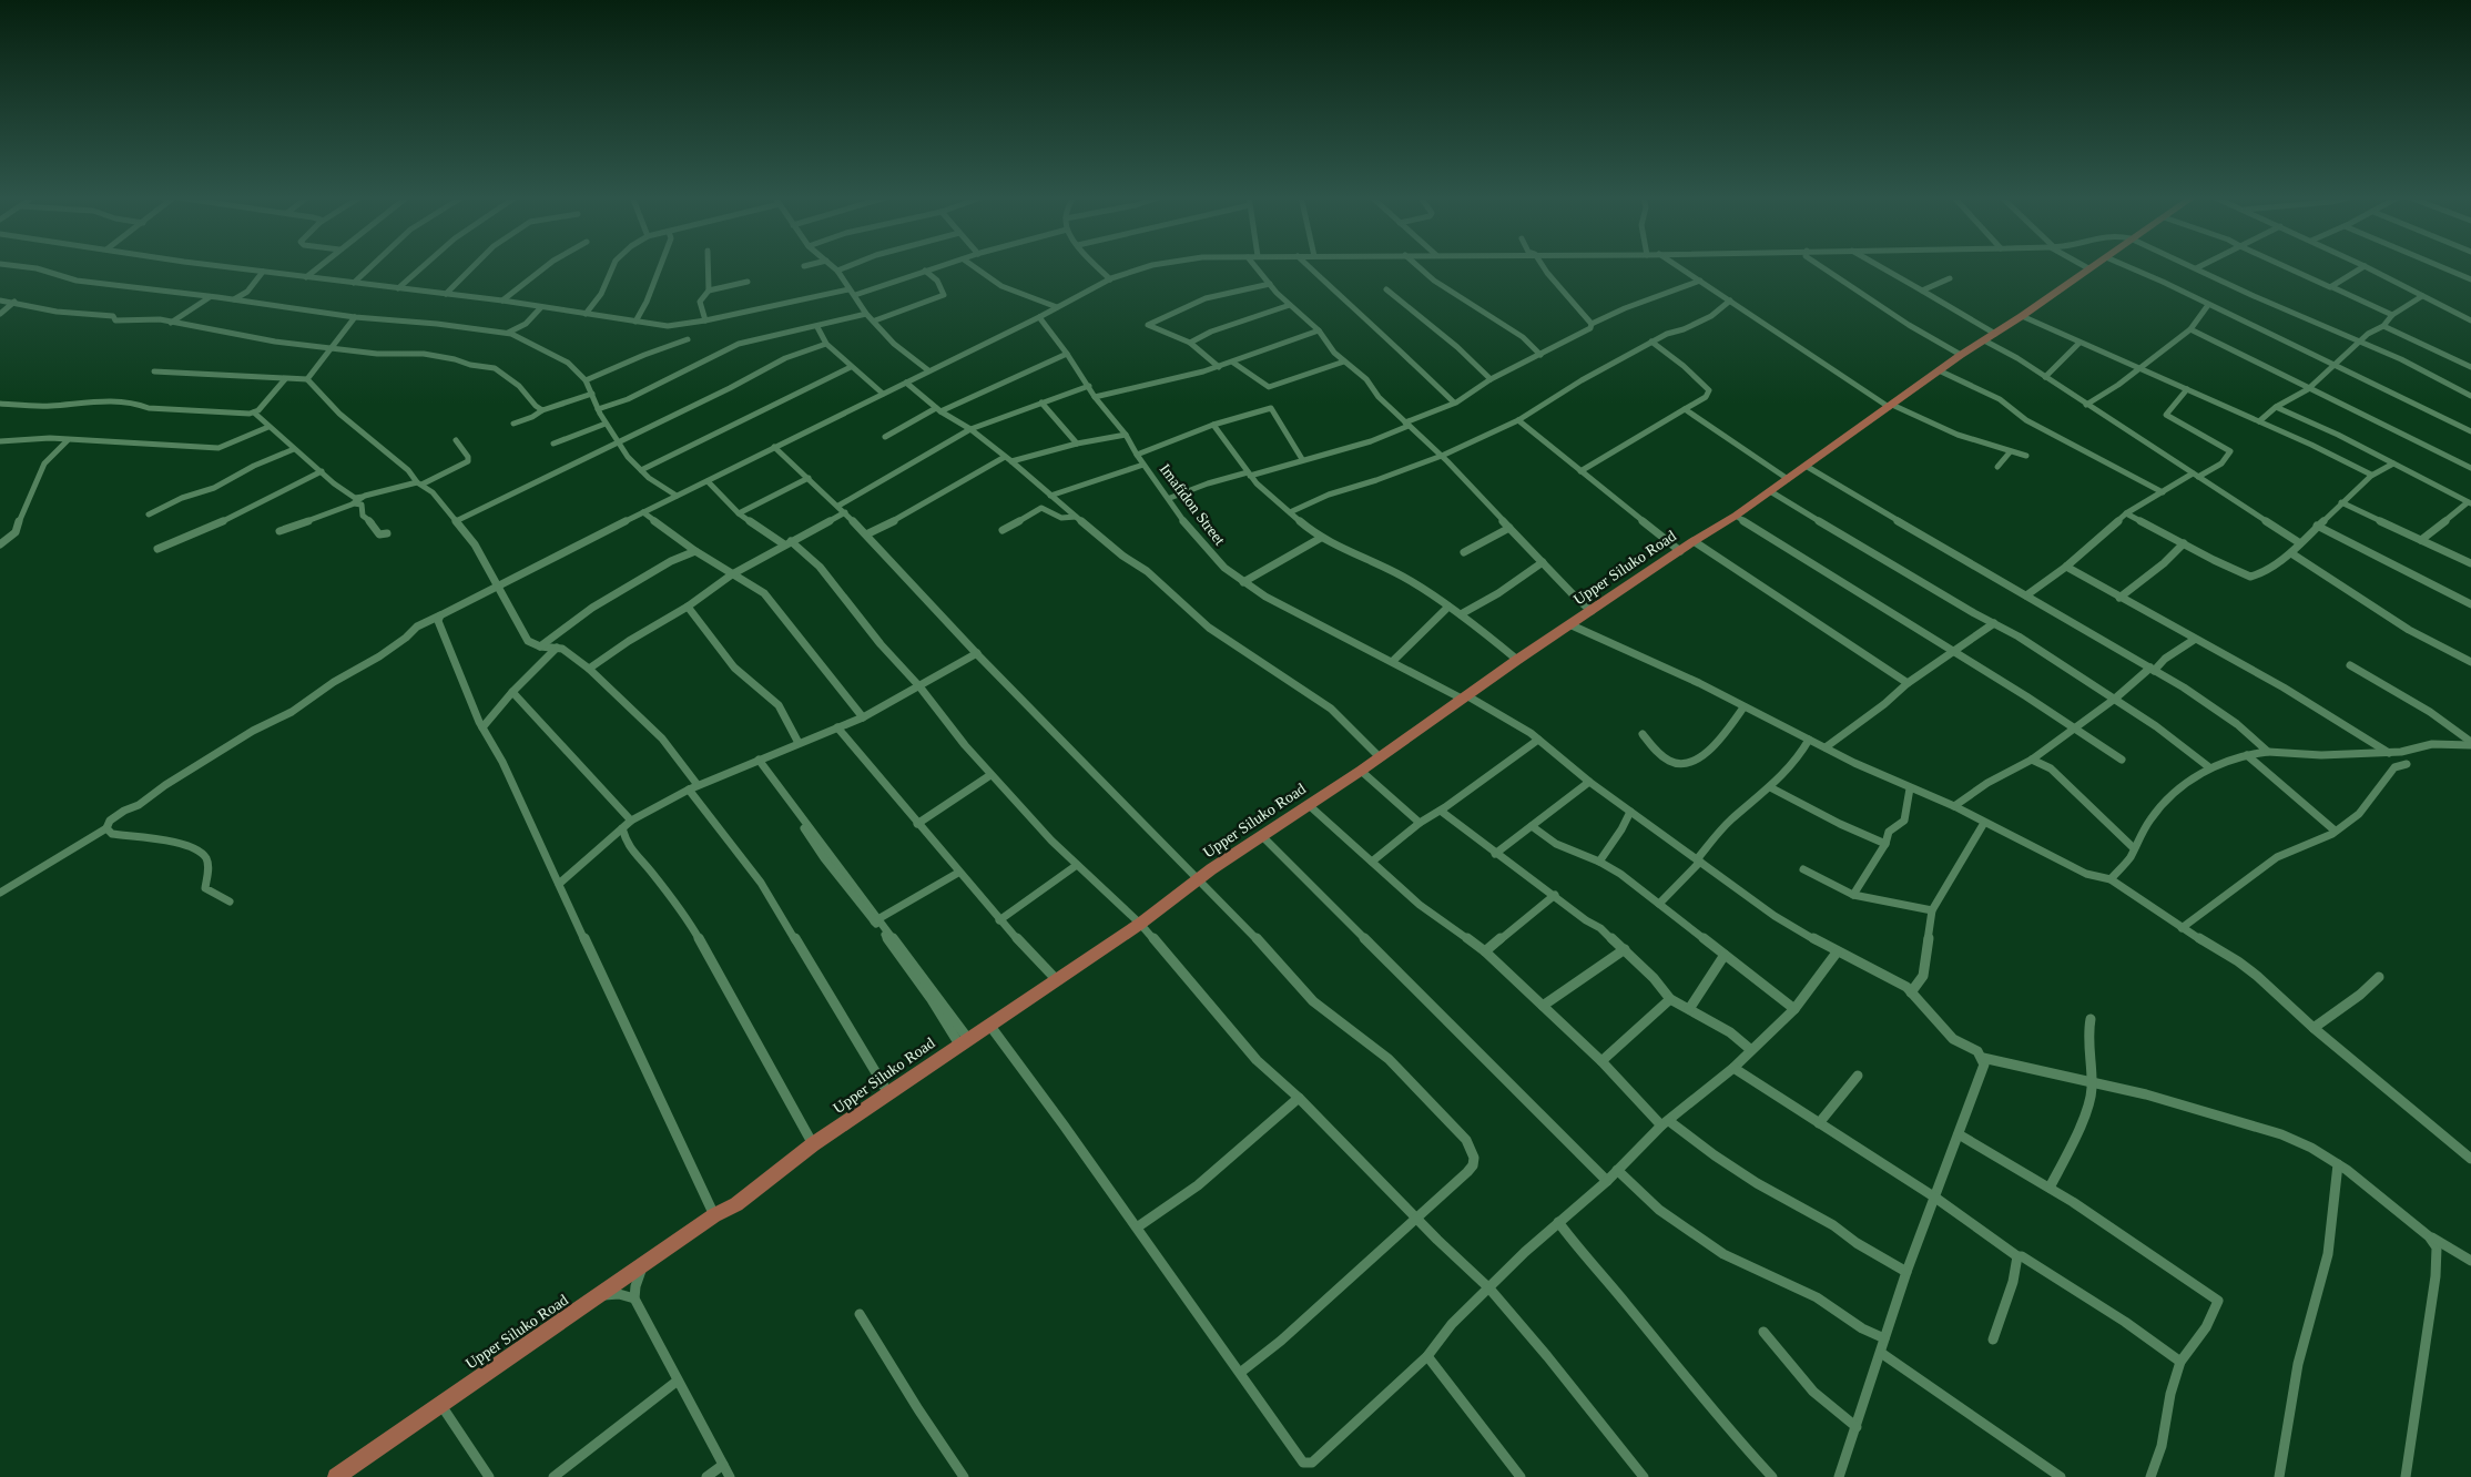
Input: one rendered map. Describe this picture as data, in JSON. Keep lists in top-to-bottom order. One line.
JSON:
{"streets":{"main road":["Upper Siluko Road"],"street":["Imafidon Street"]},"crossings":[["Imafidon Street","Upper Siluko Road"]]}
